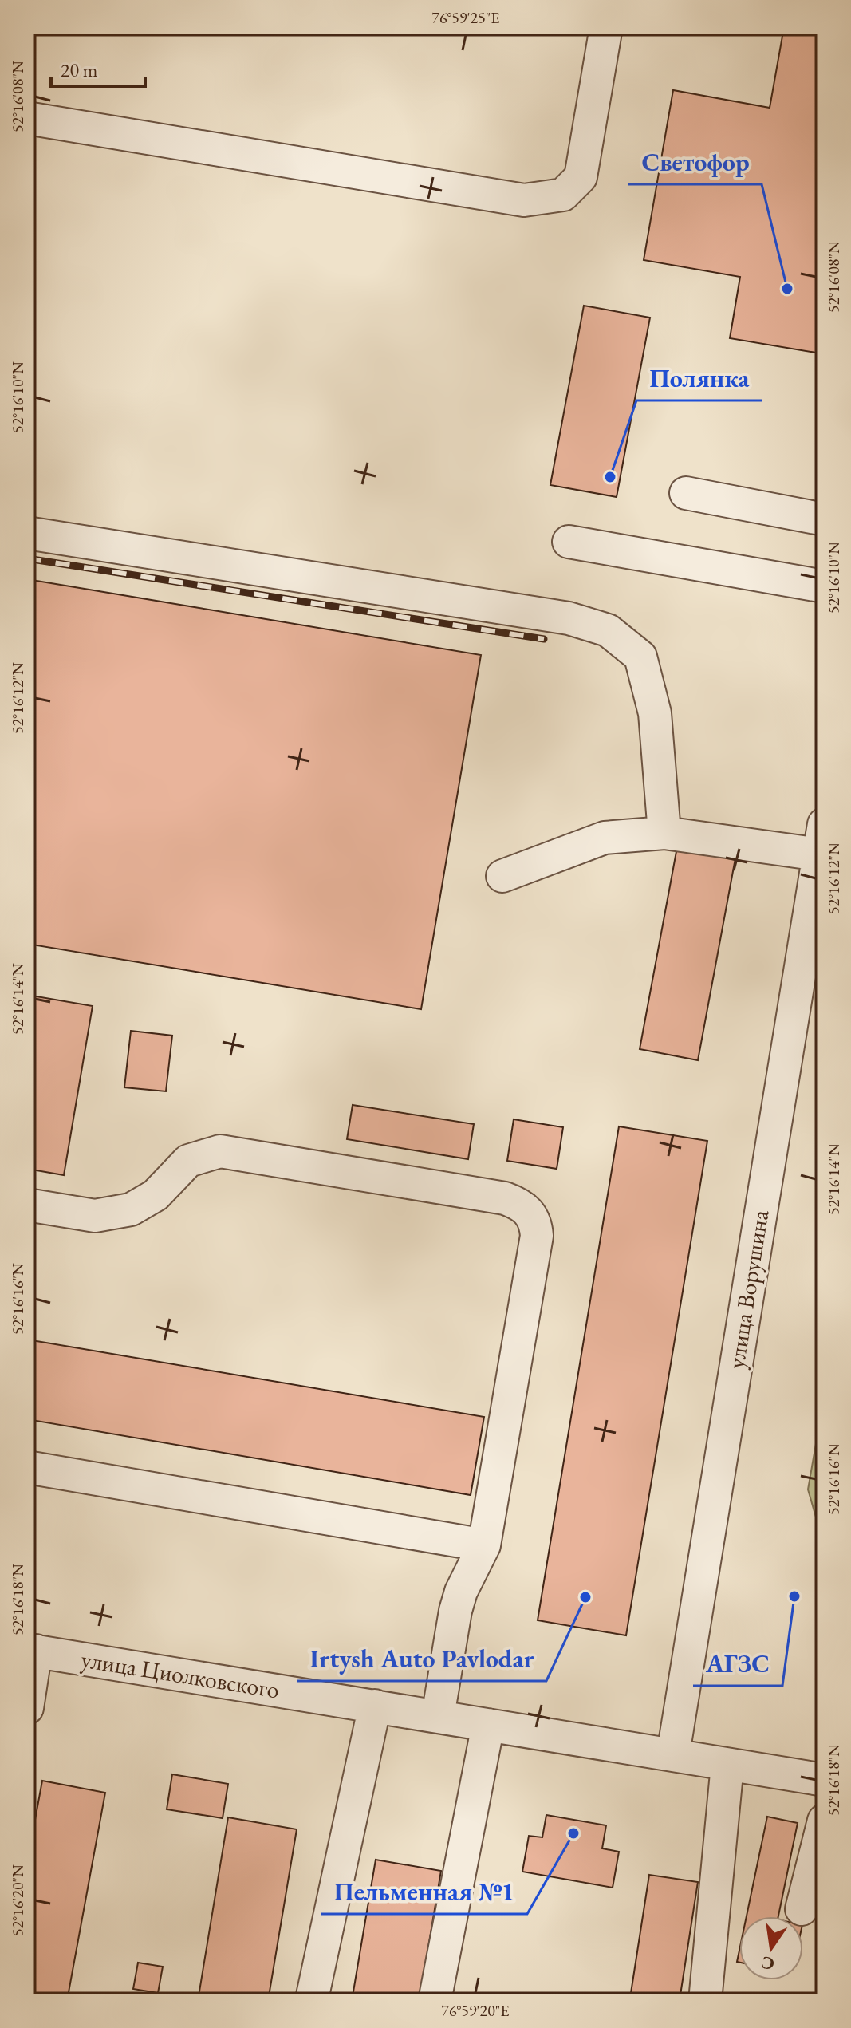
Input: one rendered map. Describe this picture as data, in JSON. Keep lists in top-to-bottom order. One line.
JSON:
{"streets":{"street":["улица Ворушина","улица Циолковского"]},"crossings":[["улица Ворушина","улица Циолковского"]],"places":["Светофор","Полянка","АГЗС","Irtysh Auto Pavlodar","Пельменная №1"],"scale_bar":"20 m","north":"bottom","coordinates":["76°59'25\"E","52°16'08\"N","52°16'10\"N","52°16'12\"N","52°16'14\"N","52°16'16\"N","52°16'18\"N","52°16'20\"N","76°59'20\"E"]}
